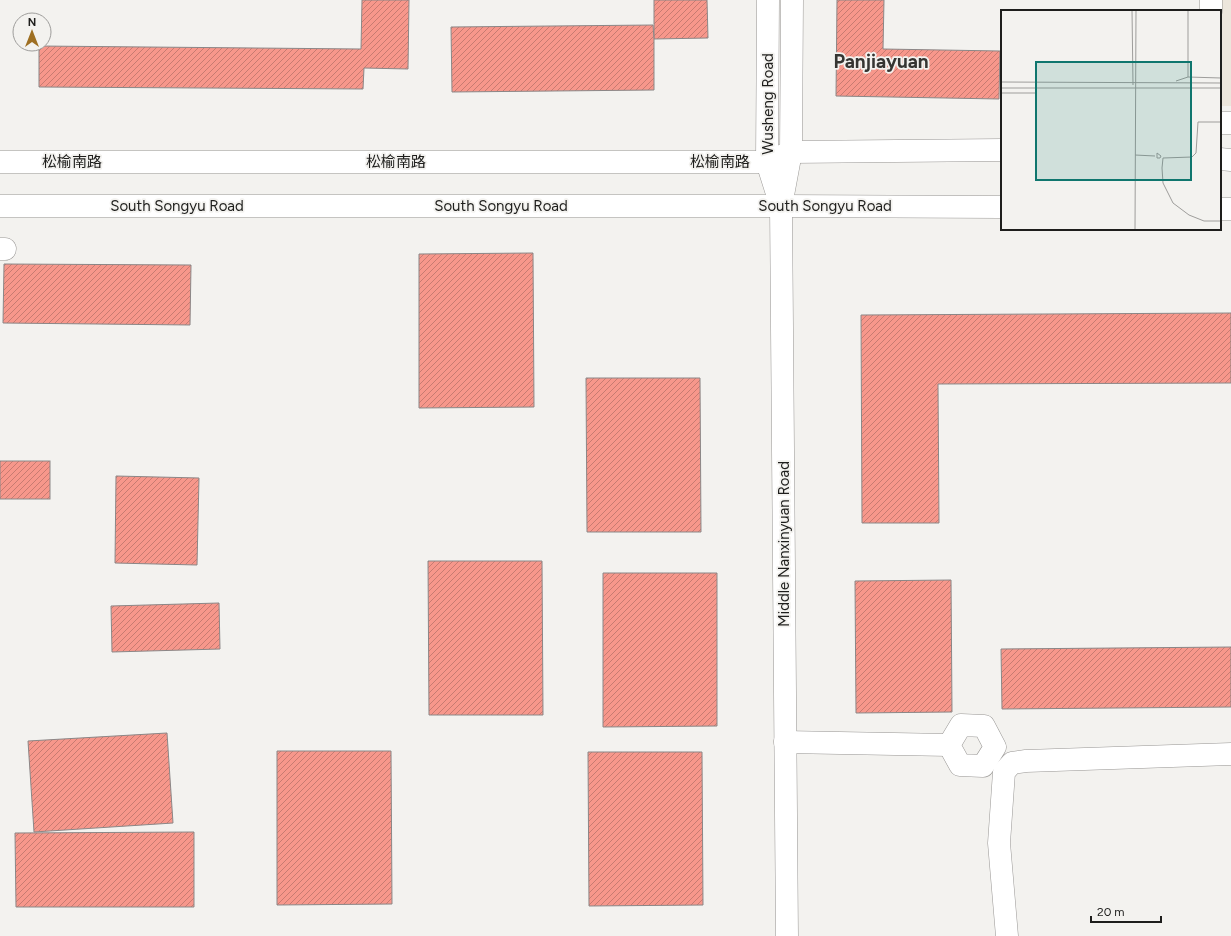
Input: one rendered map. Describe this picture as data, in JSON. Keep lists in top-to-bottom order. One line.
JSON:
{"streets":{"main road":["Wusheng Road","松榆南路","South Songyu Road","Middle Nanxinyuan Road"]},"crossings":[["Wusheng Road","松榆南路"],["Wusheng Road","South Songyu Road"],["Wusheng Road","Middle Nanxinyuan Road"],["松榆南路","Middle Nanxinyuan Road"],["South Songyu Road","Middle Nanxinyuan Road"]],"districts":["Panjiayuan"],"scale_bar":"20 m","north":"top"}
